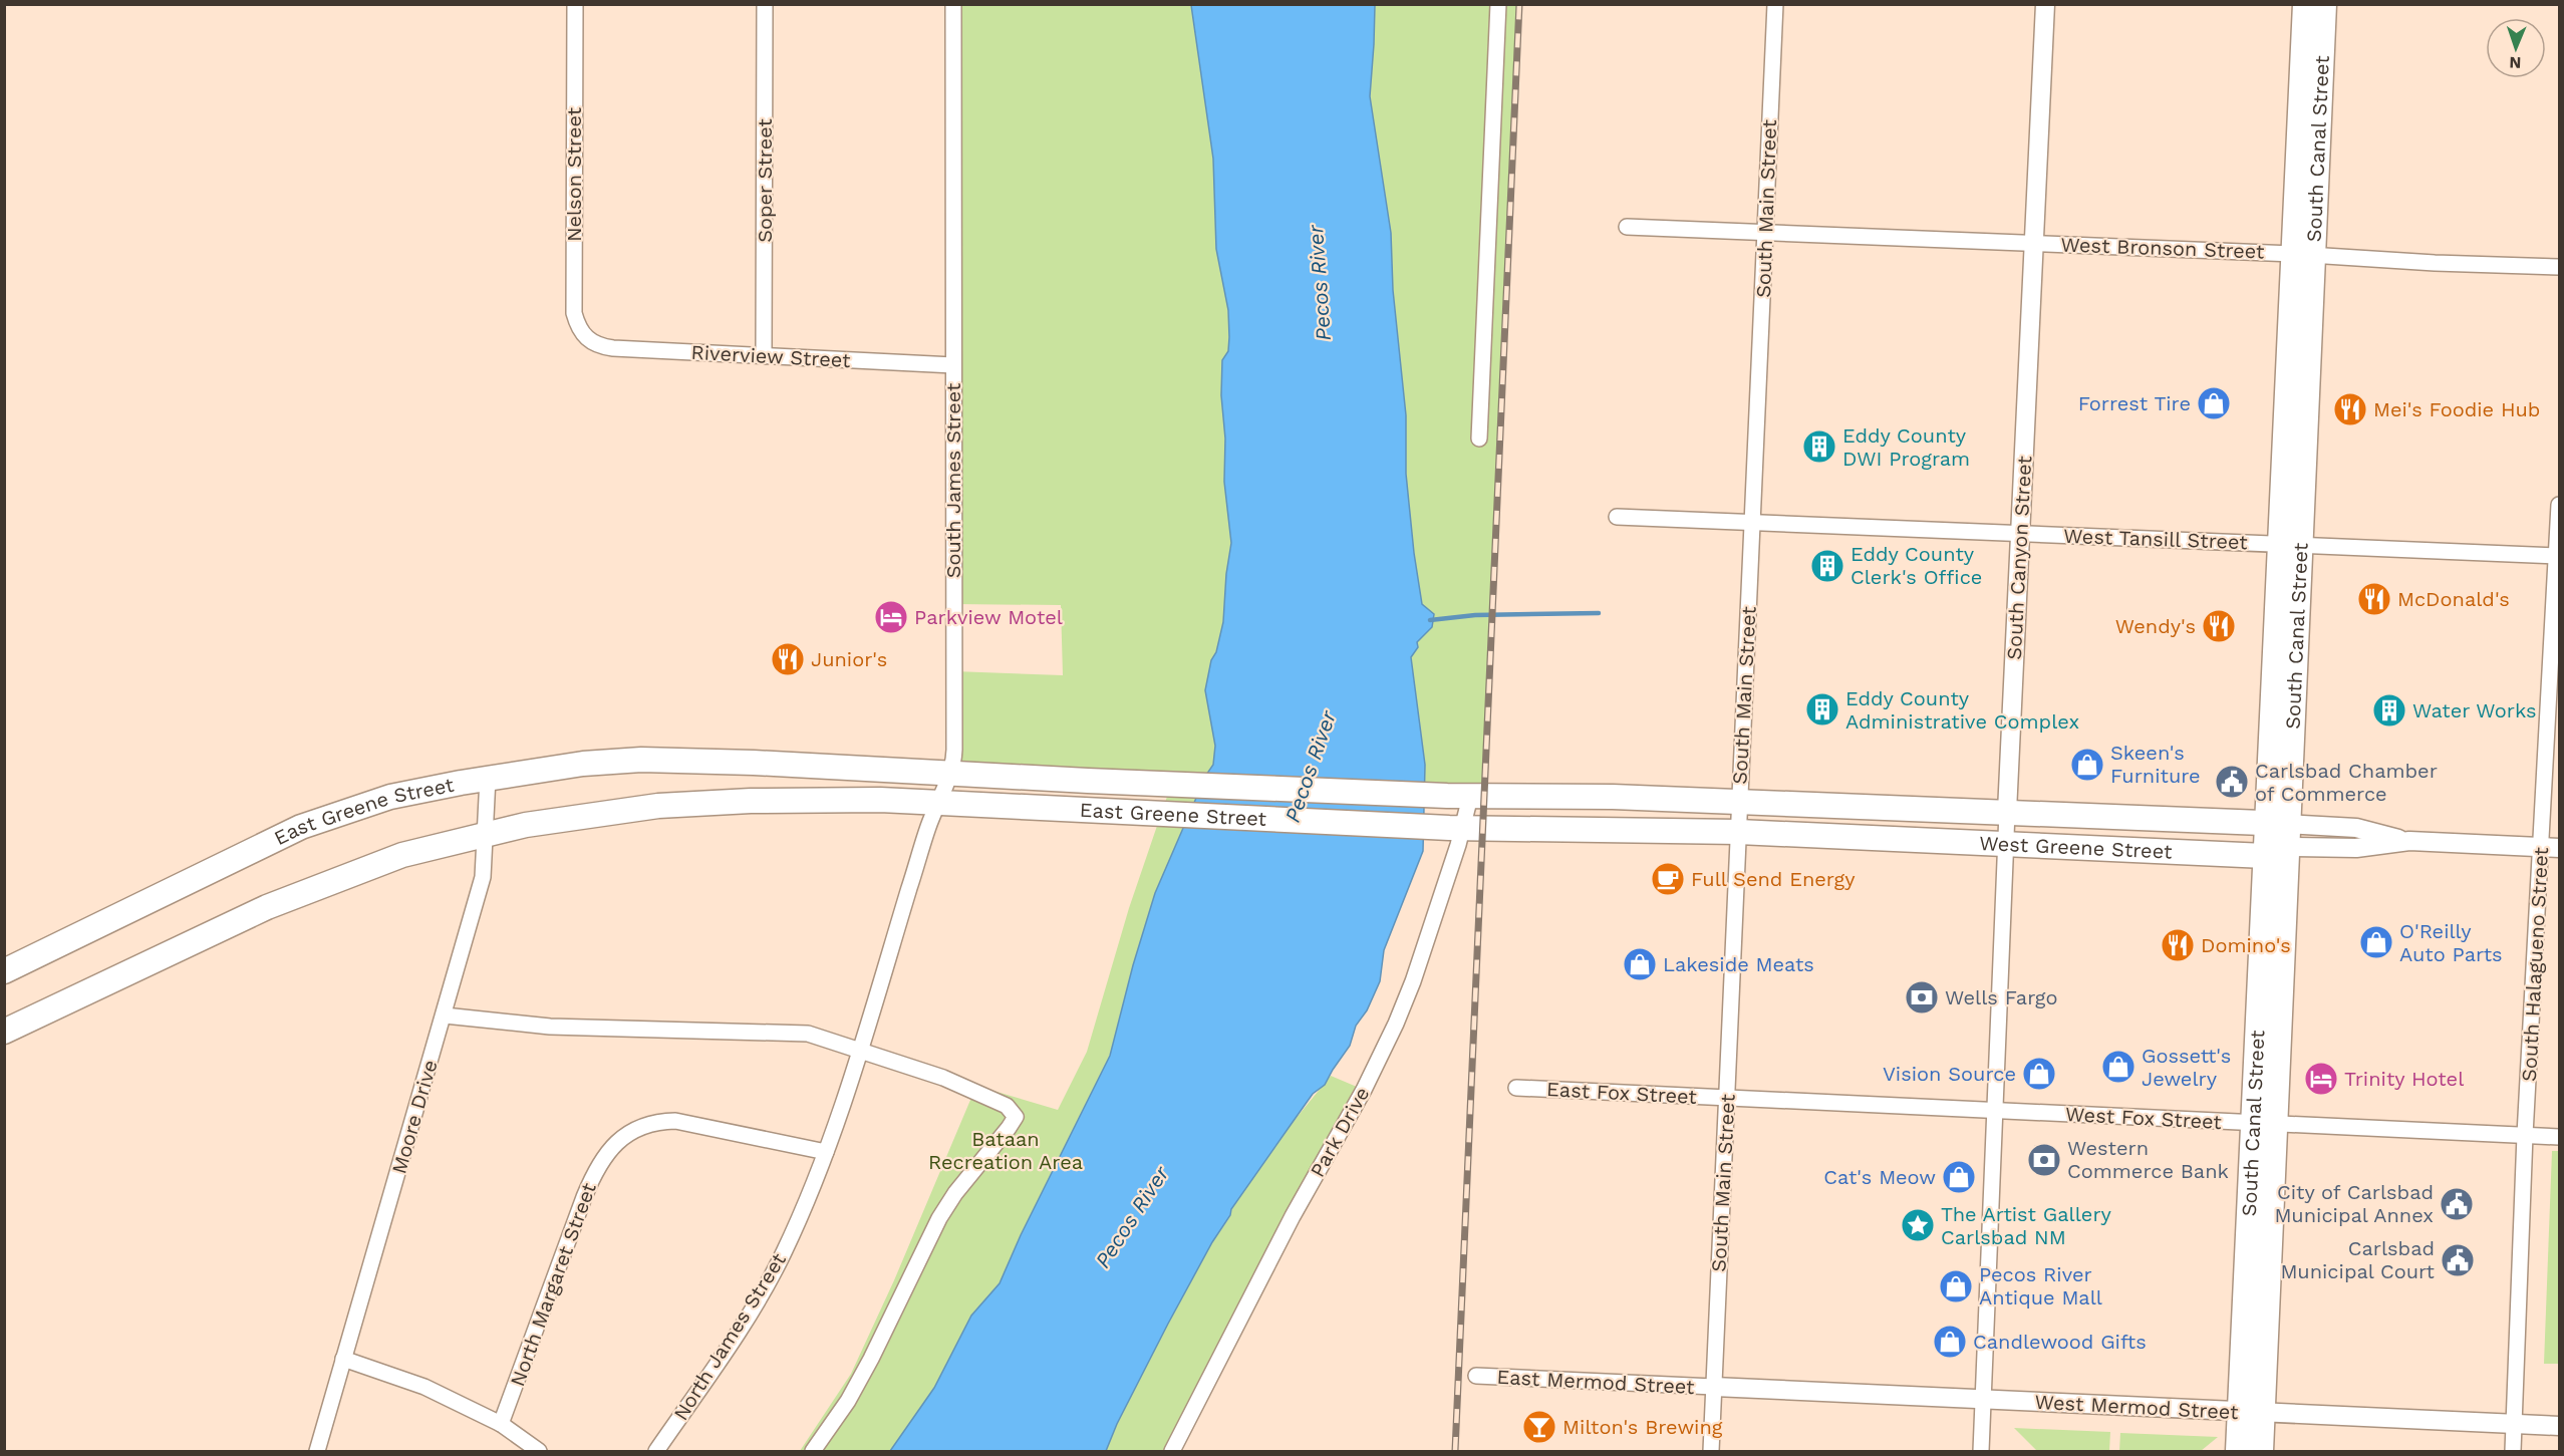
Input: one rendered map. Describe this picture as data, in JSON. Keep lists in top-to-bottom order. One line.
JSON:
{"streets":{"highway":["South Canal Street","East Greene Street","West Greene Street"],"street":["Nelson Street","Soper Street","South Main Street","West Bronson Street","Riverview Street","South James Street","West Tansill Street","South Canyon Street","South Halagueno Street","East Fox Street","Moore Drive","West Fox Street","Park Drive","North Margaret Street","North James Street","East Mermod Street","West Mermod Street"]},"crossings":[["South Canal Street","West Bronson Street"],["South Canal Street","West Tansill Street"],["South Canal Street","West Greene Street"],["South Canal Street","West Fox Street"],["South Canal Street","West Mermod Street"],["Nelson Street","Riverview Street"],["Soper Street","Riverview Street"],["South Main Street","West Bronson Street"],["South Main Street","West Tansill Street"],["South Main Street","East Greene Street"],["South Main Street","West Greene Street"],["South Main Street","East Fox Street"],["South Main Street","West Fox Street"],["South Main Street","East Mermod Street"],["South Main Street","West Mermod Street"],["West Bronson Street","South Canyon Street"],["Riverview Street","South James Street"],["South James Street","East Greene Street"],["South James Street","North James Street"],["West Tansill Street","South Canyon Street"],["West Tansill Street","South Halagueno Street"],["South Canyon Street","West Greene Street"],["South Canyon Street","West Fox Street"],["South Canyon Street","West Mermod Street"],["East Greene Street","West Greene Street"],["East Greene Street","Moore Drive"],["East Greene Street","Park Drive"],["West Greene Street","South Halagueno Street"],["South Halagueno Street","West Fox Street"],["South Halagueno Street","West Mermod Street"],["East Fox Street","West Fox Street"],["North Margaret Street","North James Street"],["East Mermod Street","West Mermod Street"]],"water":["Pecos River"],"parks":["Bataan Recreation Area"],"places":{"shop":["Forrest Tire","Skeen's Furniture","O'Reilly Auto Parts","Lakeside Meats","Gossett's Jewelry","Vision Source","Cat's Meow","Pecos River Antique Mall","Candlewood Gifts"],"restaurant":["Mei's Foodie Hub","McDonald's","Wendy's","Junior's","Domino's"],"building":["Eddy County DWI Program","Eddy County Clerk's Office","Eddy County Administrative Complex","Water Works"],"hotel":["Parkview Motel","Trinity Hotel"],"public building":["Carlsbad Chamber of Commerce","City of Carlsbad Municipal Annex","Carlsbad Municipal Court"],"cafe":["Full Send Energy"],"bank":["Wells Fargo","Western Commerce Bank"],"place":["The Artist Gallery Carlsbad NM"],"bar":["Milton's Brewing"]},"north":"bottom"}
